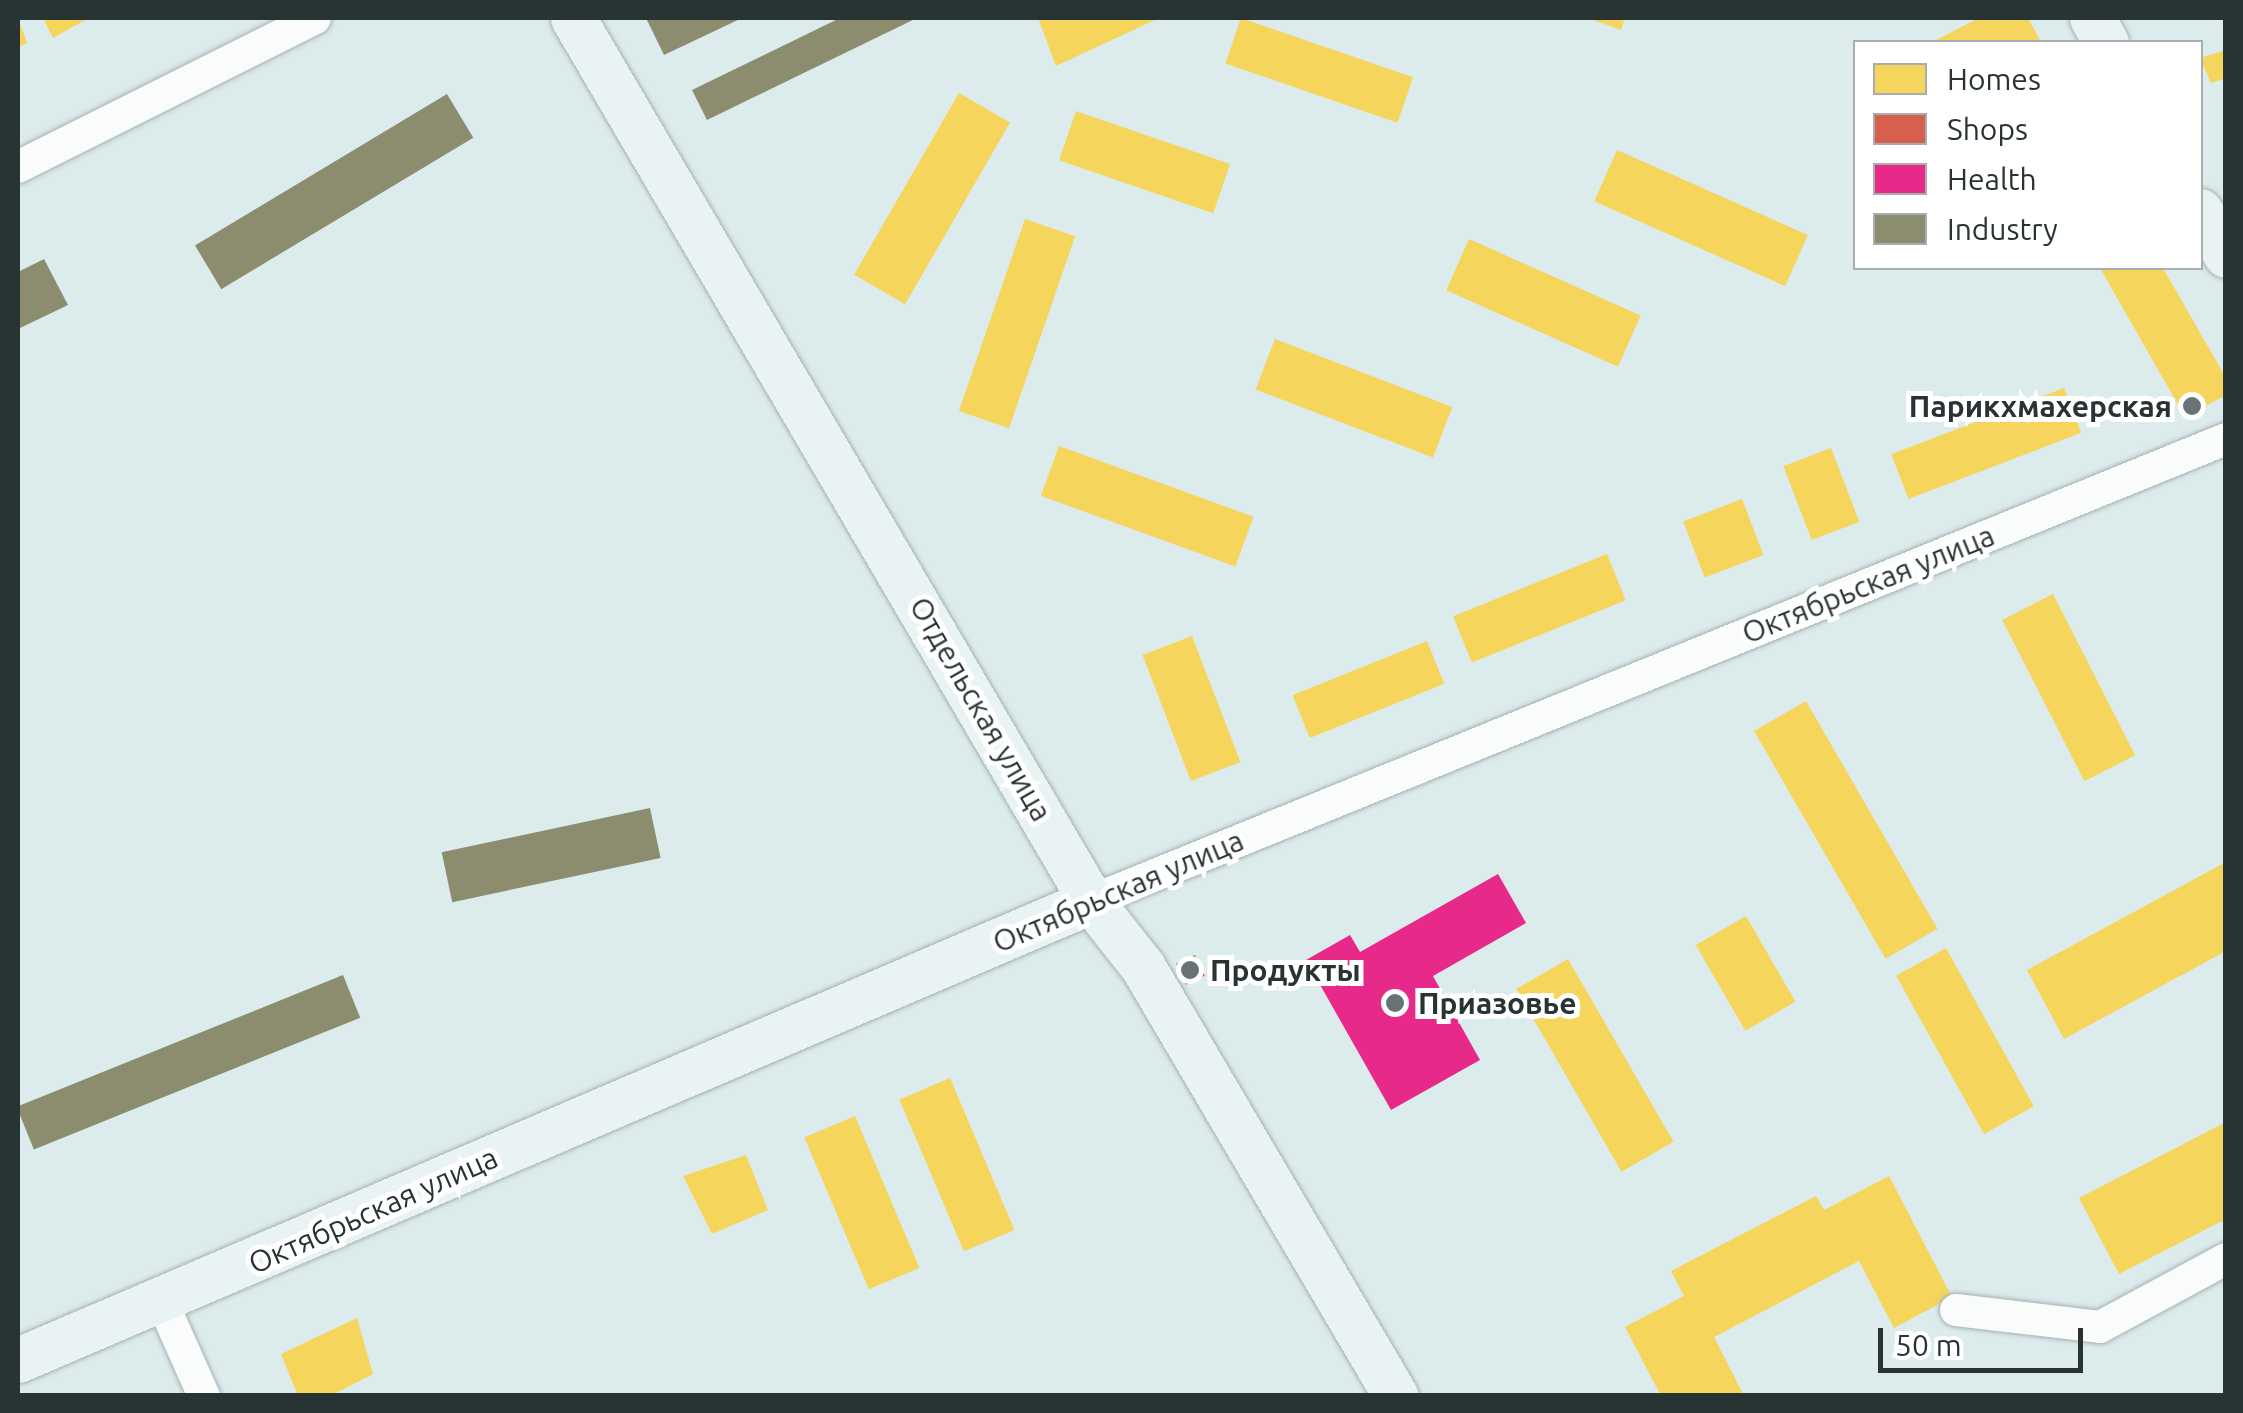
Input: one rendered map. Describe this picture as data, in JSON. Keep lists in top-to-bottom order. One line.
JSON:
{"streets":{"street":["Октябрьская улица","Отдельская улица"]},"crossings":[["Октябрьская улица","Отдельская улица"]],"places":["Парикхмахерская","Продукты","Приазовье"],"legend":["Homes","Shops","Health","Industry"],"scale_bar":"50 m"}
